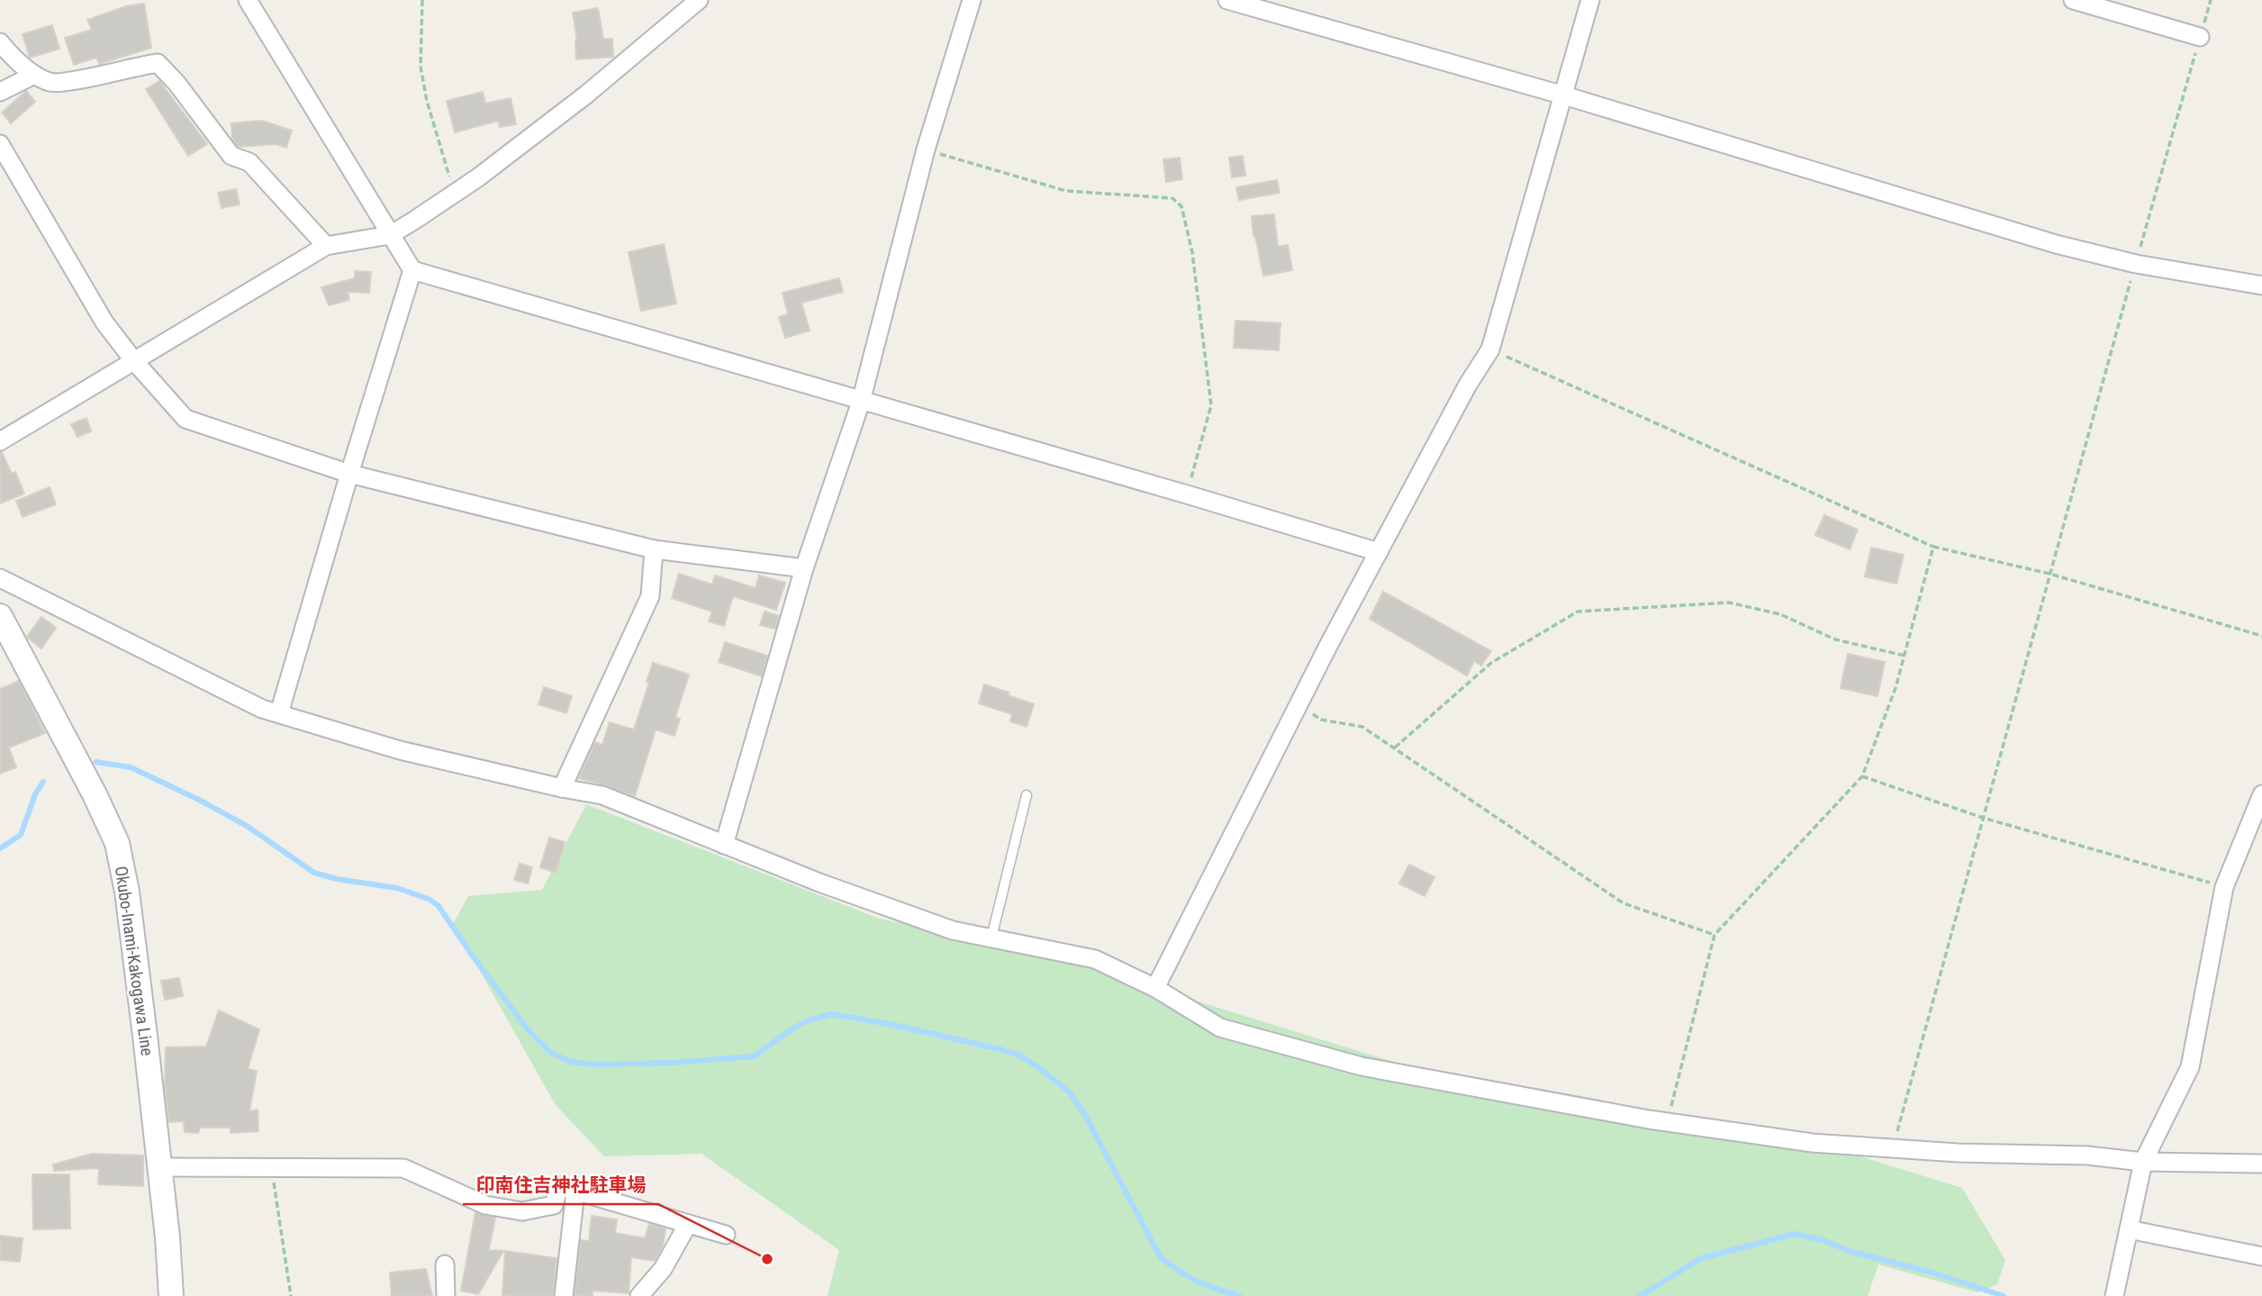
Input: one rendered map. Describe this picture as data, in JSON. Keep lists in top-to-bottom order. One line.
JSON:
{"streets":{"main road":["Okubo-Inami-Kakogawa Line"]},"places":["印南住吉神社駐車場"]}
